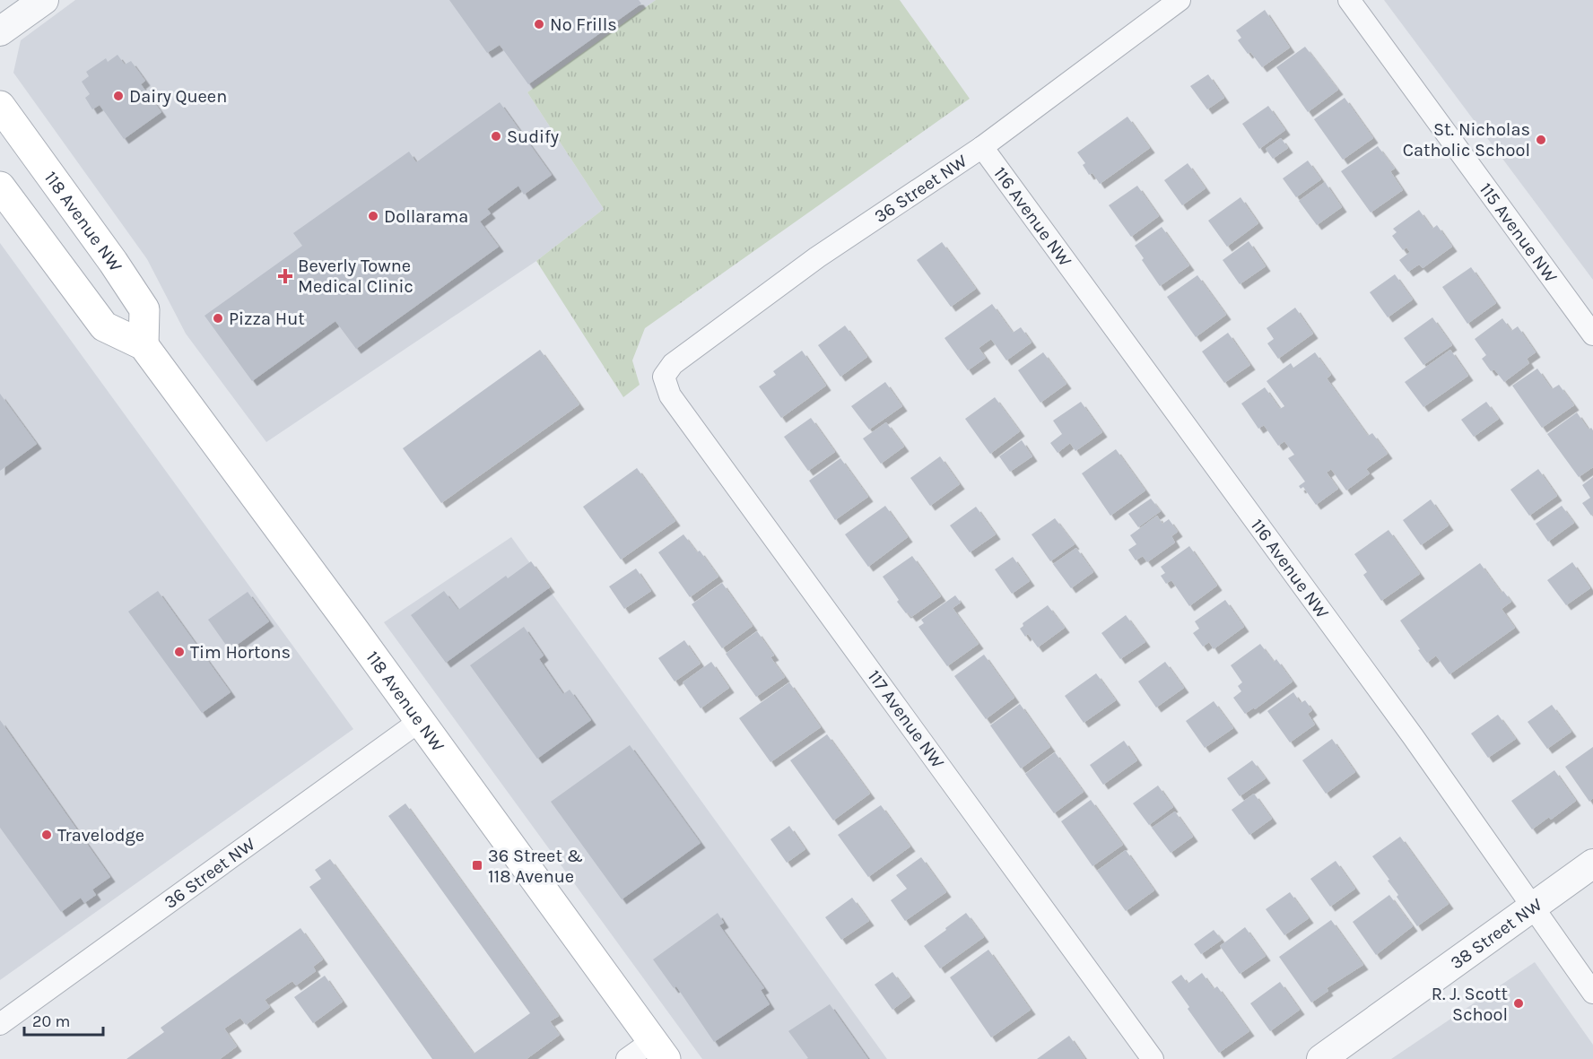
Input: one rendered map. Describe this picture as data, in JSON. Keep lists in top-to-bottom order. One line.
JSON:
{"streets":{"main road":["118 Avenue NW"],"street":["36 Street NW","116 Avenue NW","115 Avenue NW","117 Avenue NW","38 Street NW"]},"crossings":[["36 Street NW","116 Avenue NW"],["36 Street NW","118 Avenue NW"],["36 Street NW","117 Avenue NW"],["116 Avenue NW","38 Street NW"]],"places":{"other":["No Frills","Dairy Queen","Sudify","St. Nicholas Catholic School","Dollarama","Pizza Hut","Tim Hortons","Travelodge","R. J. Scott School"],"health":["Beverly Towne Medical Clinic"],"transit":["36 Street & 118 Avenue"]},"scale_bar":"20 m"}
